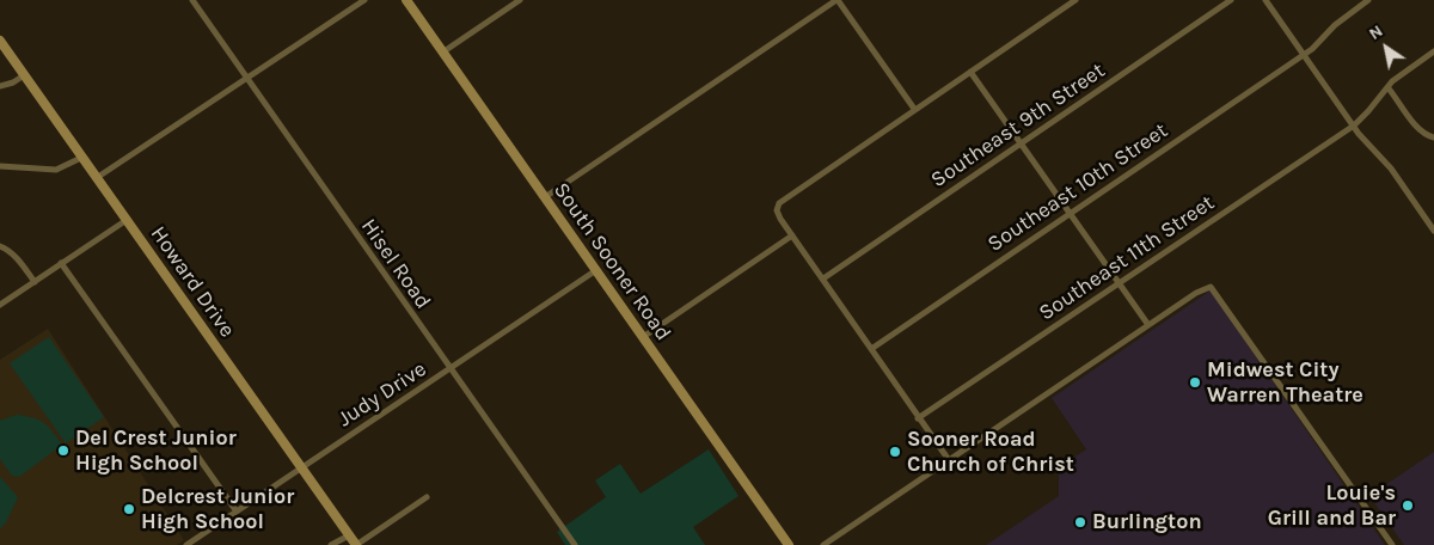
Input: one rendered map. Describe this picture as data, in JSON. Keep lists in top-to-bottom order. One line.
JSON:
{"streets":{"main road":["South Sooner Road","Howard Drive"],"street":["Southeast 9th Street","Southeast 10th Street","Southeast 11th Street","Hisel Road","Judy Drive"]},"crossings":[["South Sooner Road","Judy Drive"],["Hisel Road","Judy Drive"],["Howard Drive","Judy Drive"]],"places":["Midwest City Warren Theatre","Del Crest Junior High School","Sooner Road Church of Christ","Louie's Grill and Bar","Delcrest Junior High School","Burlington"],"north":"top left"}
